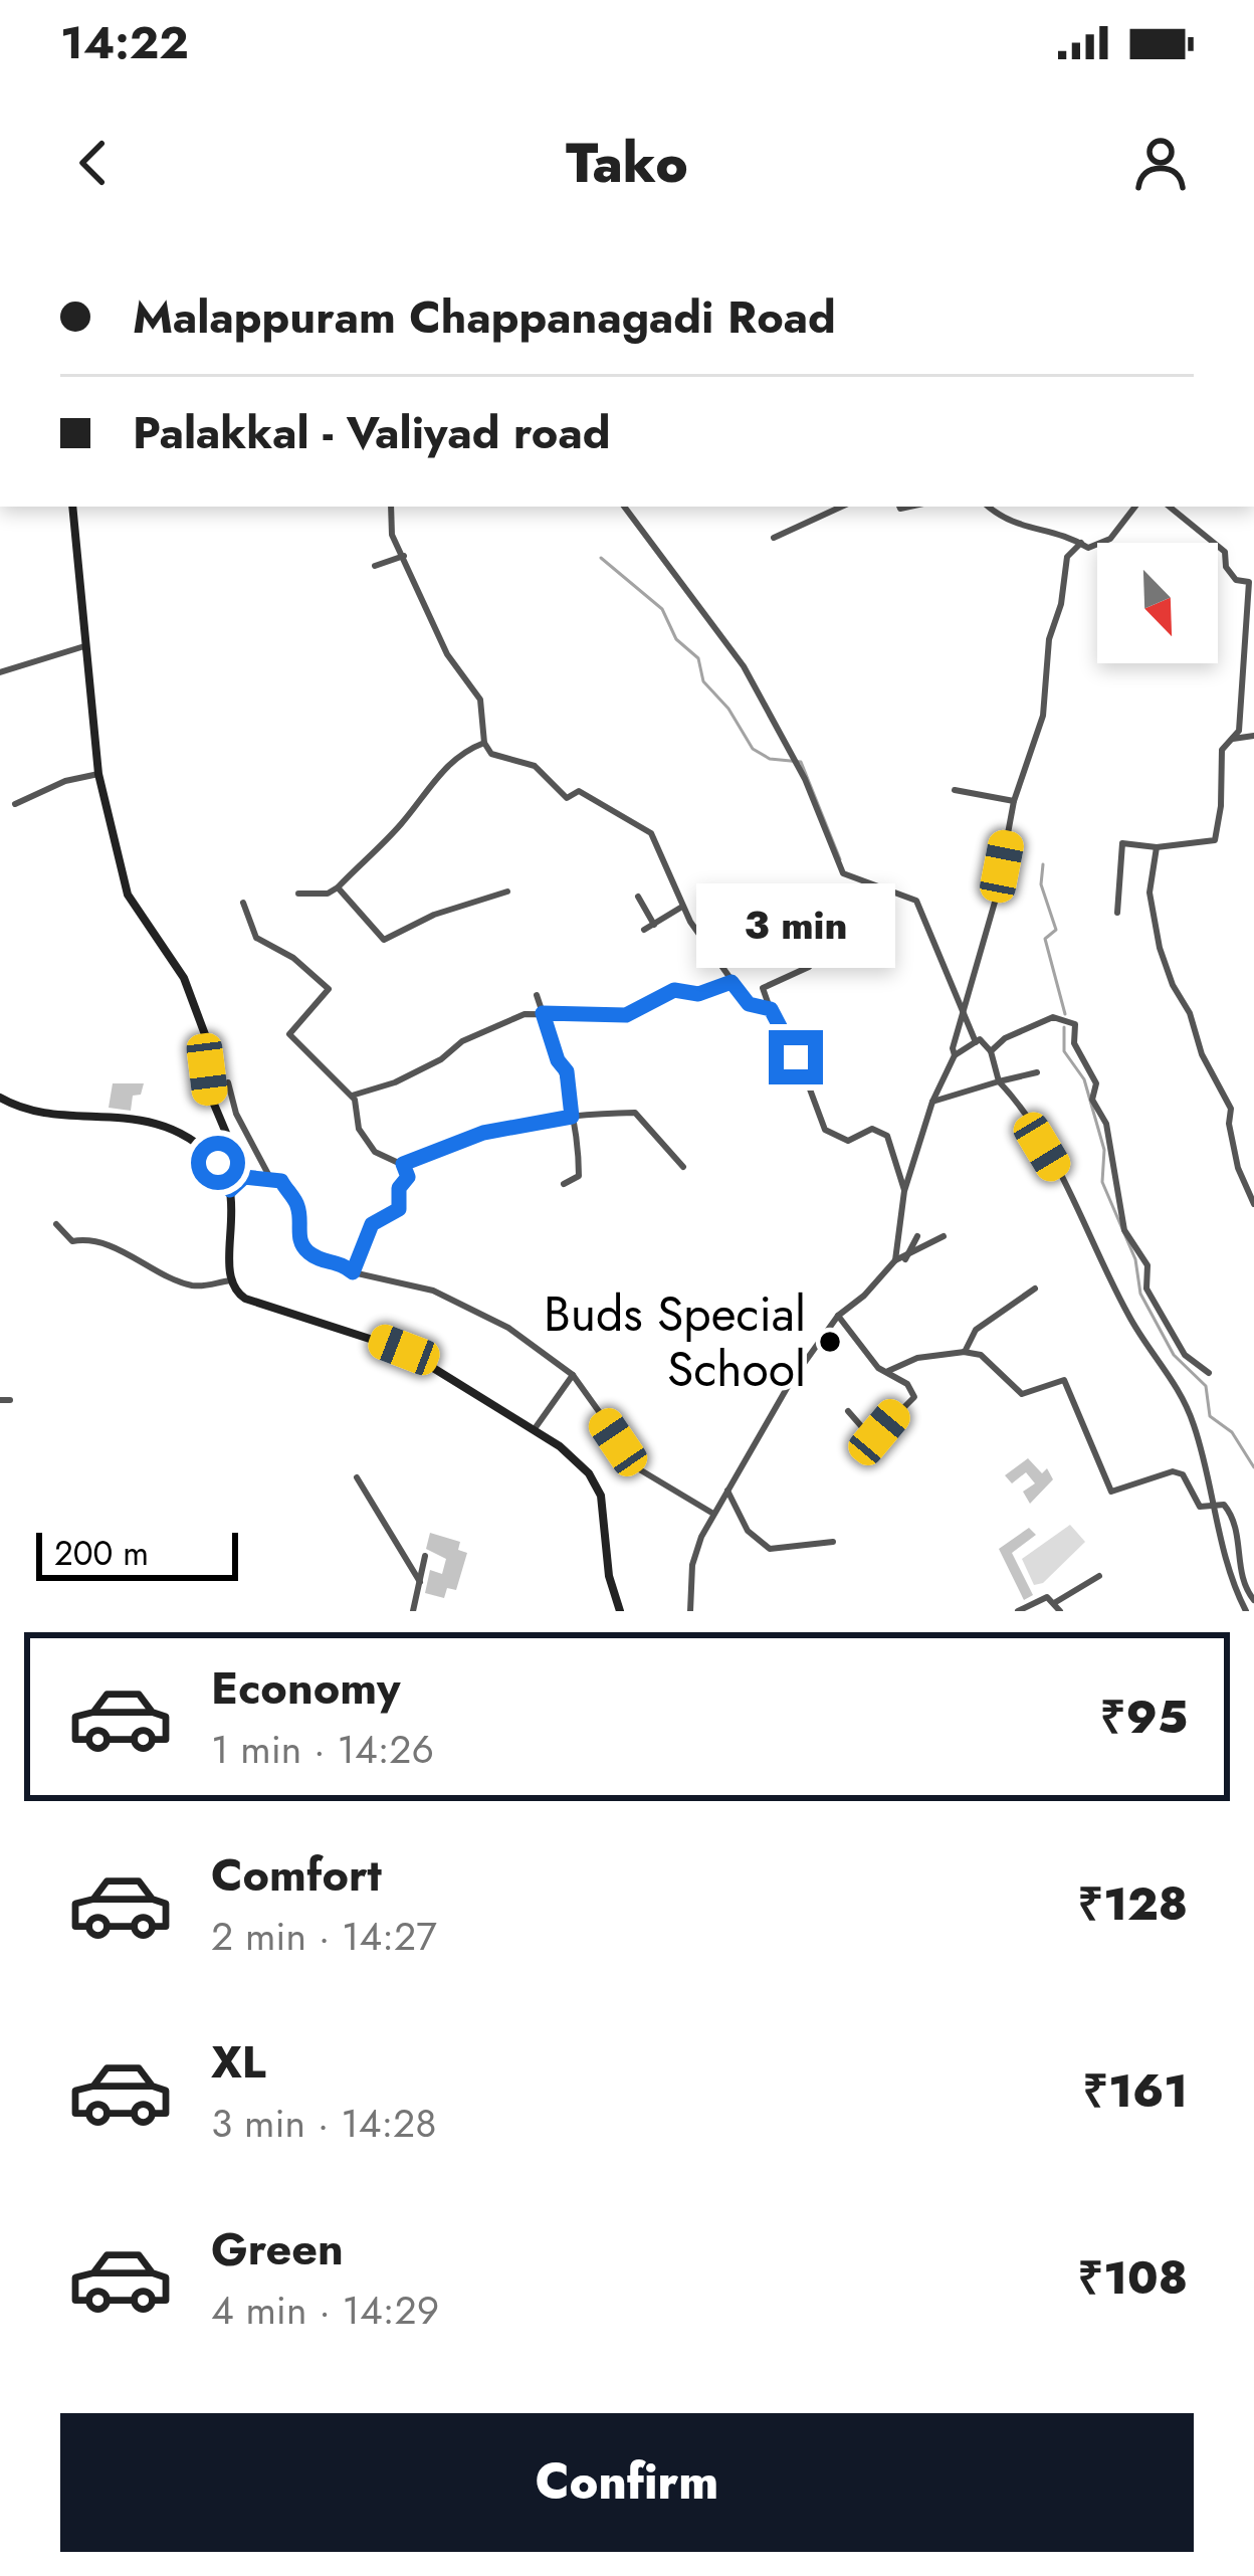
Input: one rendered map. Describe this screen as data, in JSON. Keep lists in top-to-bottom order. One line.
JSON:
{"places":["Buds Special School"],"scale_bar":"200 m","north":"bottom right","page":{"status":"14:22","header":"Tako","banner":["Malappuram Chappanagadi Road","Palakkal - Valiyad road"],"bubble":"3 min","scale":"200 m","list":[{"name":"Economy","note":"1 min · 14:26","value":"₹95"},{"name":"Comfort","note":"2 min · 14:27","value":"₹128"},{"name":"XL","note":"3 min · 14:28","value":"₹161"},{"name":"Green","note":"4 min · 14:29","value":"₹108"}],"buttons":"Confirm"}}
